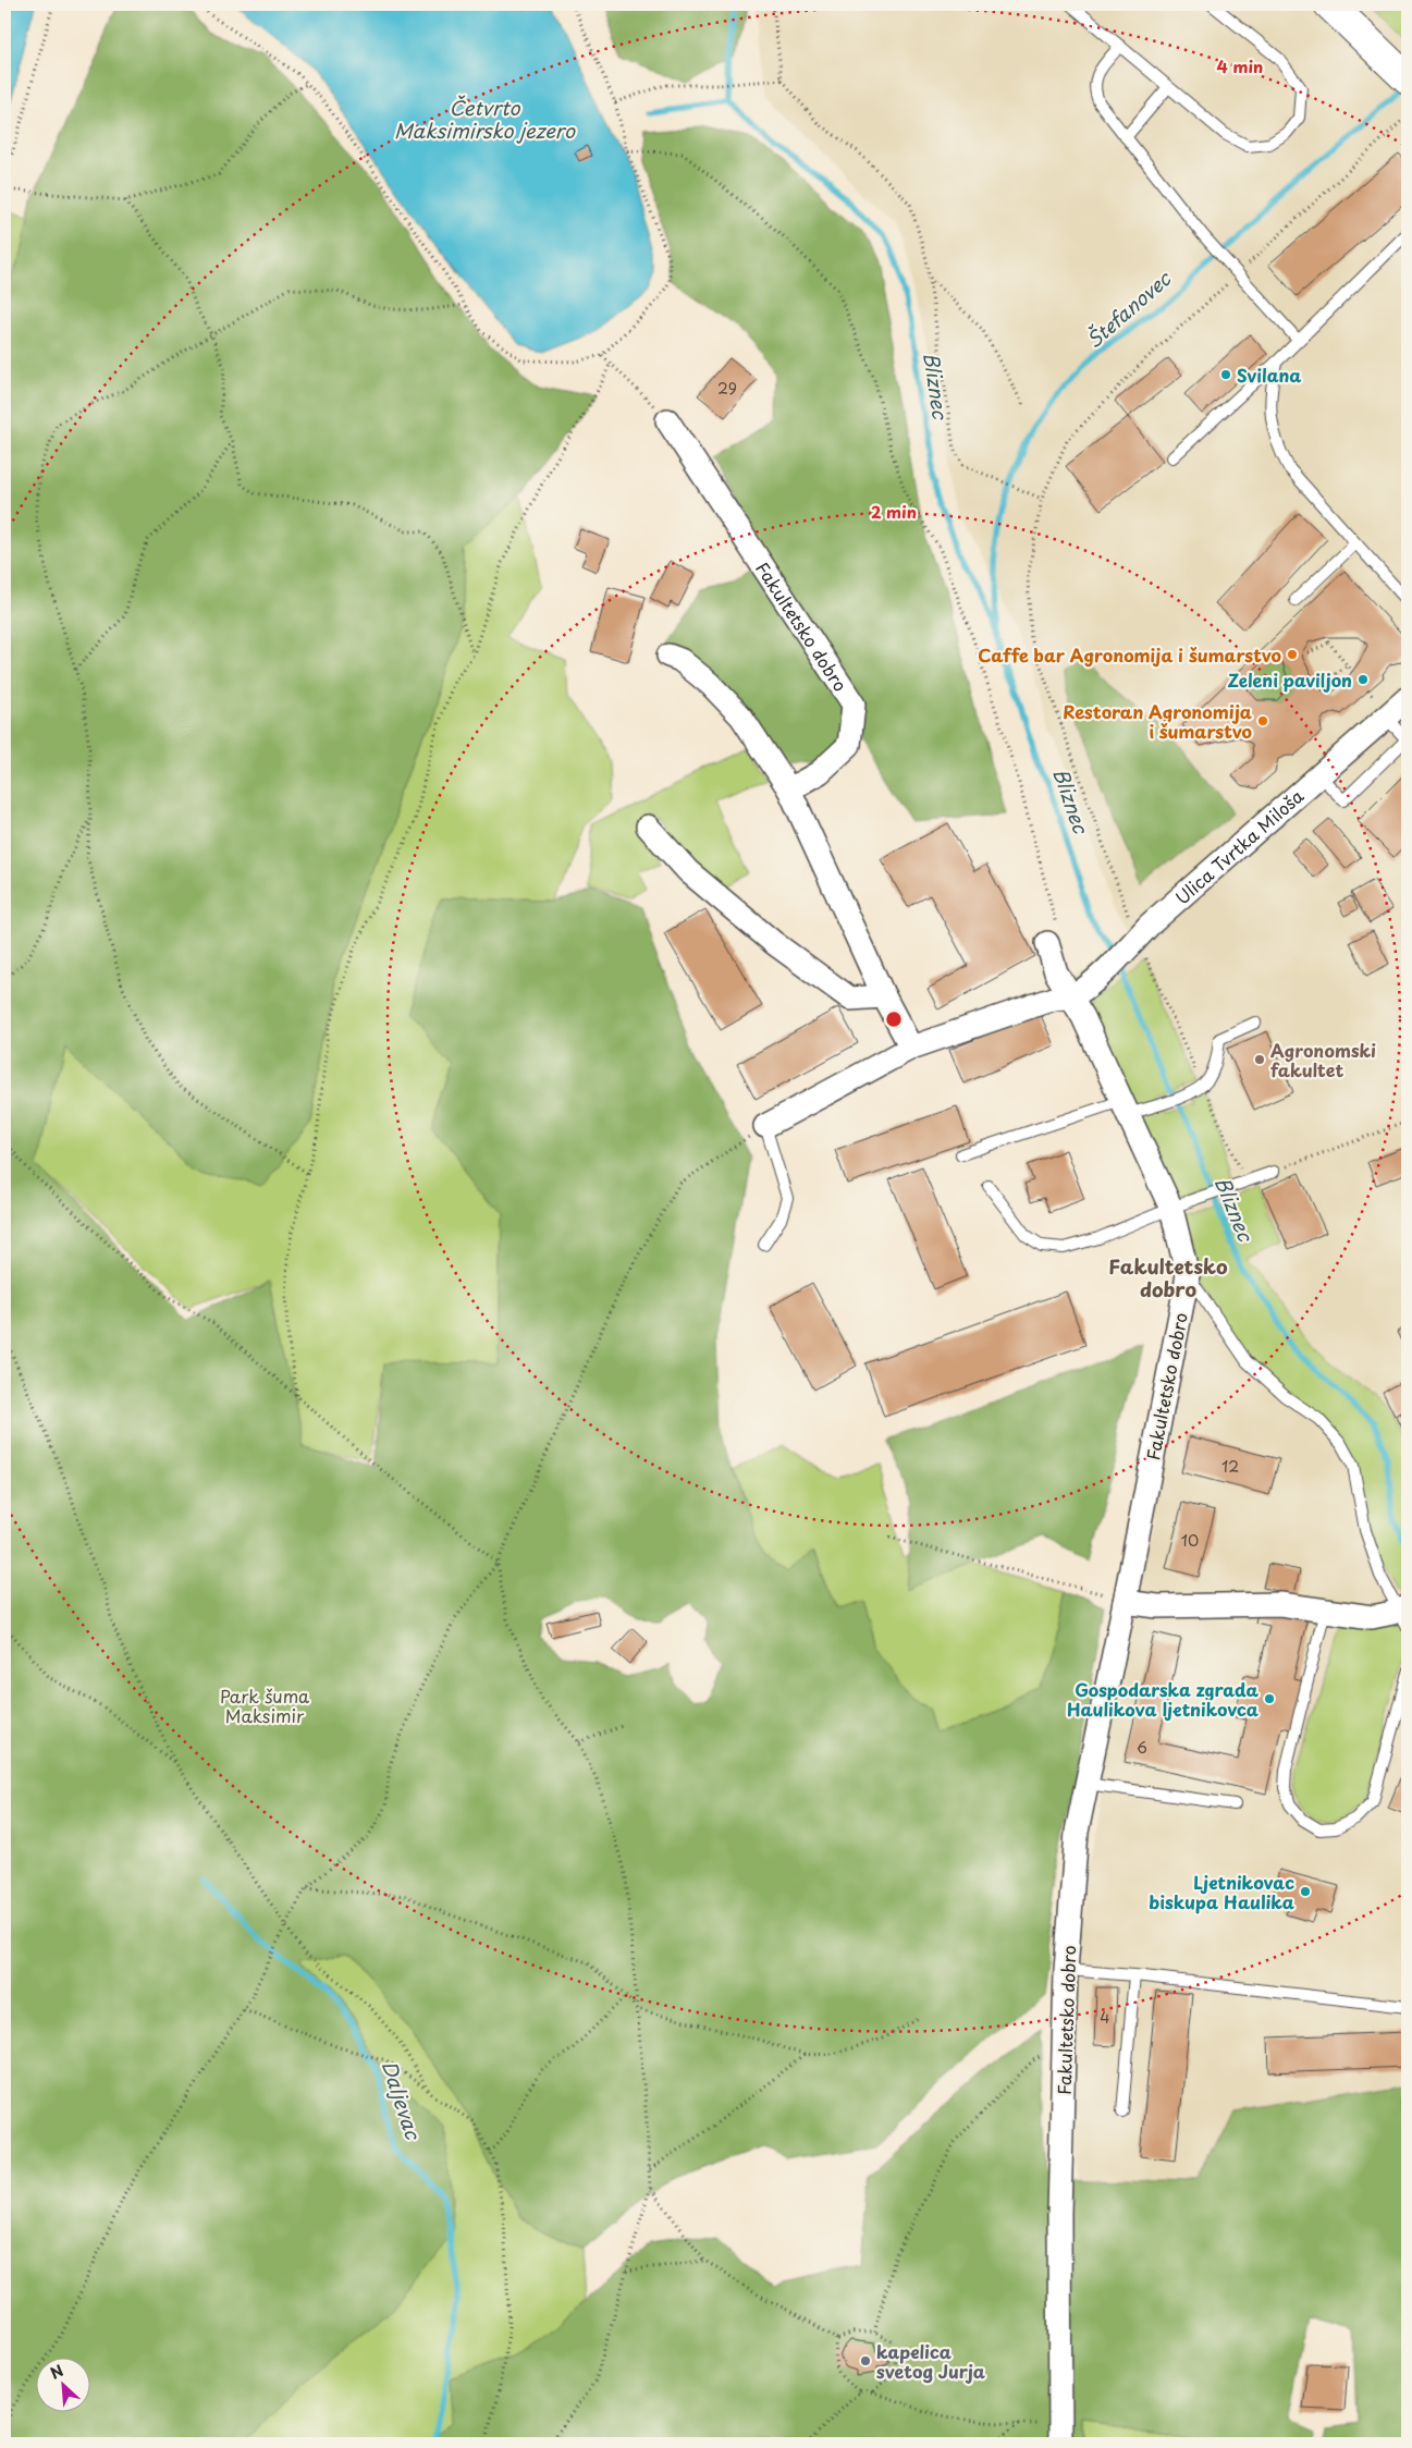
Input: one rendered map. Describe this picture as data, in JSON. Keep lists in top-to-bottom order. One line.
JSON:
{"streets":{"street":["Fakultetsko dobro","Ulica Tvrtka Miloša"]},"crossings":[["Fakultetsko dobro","Ulica Tvrtka Miloša"]],"districts":["Fakultetsko dobro"],"water":["Četvrto Maksimirsko jezero","Štefanovec","Bliznec","Daljevac"],"parks":["Park šuma Maksimir"],"places":["Svilana","Caffe bar Agronomija i šumarstvo","Zeleni paviljon","Restoran Agronomija i šumarstvo","Agronomski fakultet","Gospodarska zgrada Haulikova ljetnikovca","Ljetnikovac biskupa Haulika","kapelica svetog Jurja"],"house_numbers":["29","12","10","6","4"],"north":"top left","rings":["4 min","2 min"]}
